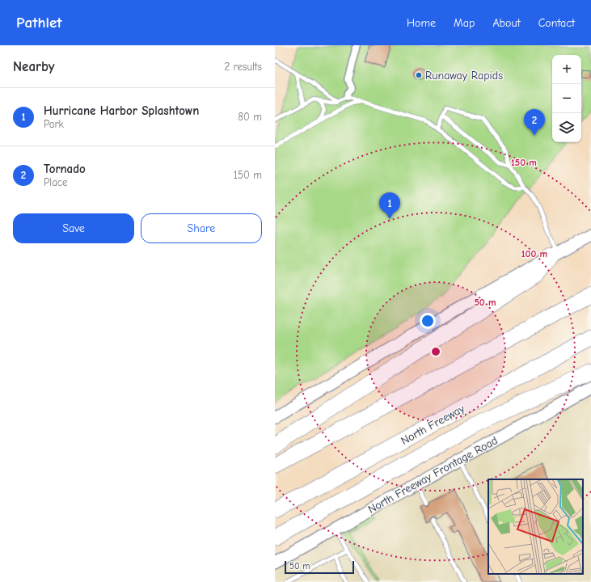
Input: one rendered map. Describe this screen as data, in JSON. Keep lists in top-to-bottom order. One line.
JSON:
{"streets":{"highway":["North Freeway"],"main road":["North Freeway Frontage Road"]},"places":["Runaway Rapids"],"scale_bar":"50 m","page":{"header":"Pathlet","nav":["Home","Map","About","Contact"],"heading":["Nearby","2 results"],"map_buttons":["+","−"],"list":[{"mark":"1","name":"Hurricane Harbor Splashtown","note":"Park","value":"80 m"},{"mark":"2","name":"Tornado","note":"Place","value":"150 m"}],"pins":["2","1"],"buttons":["Save","Share"],"scale":"50 m"},"rings":["150 m","100 m","50 m"]}
